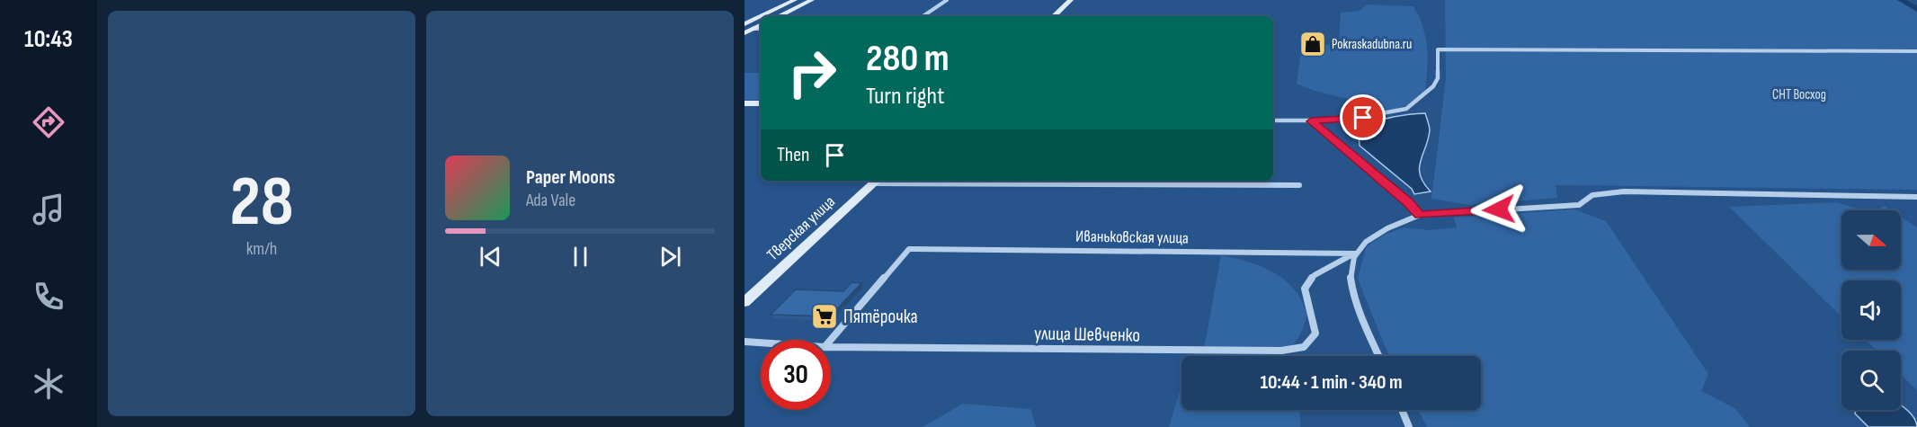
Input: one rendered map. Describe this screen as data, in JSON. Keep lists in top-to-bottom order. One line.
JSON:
{"streets":{"main road":["Тверская улица"],"street":["Иваньковская улица","улица Шевченко"]},"crossings":[["Иваньковская улица","улица Шевченко"]],"parks":["СНТ Восход"],"places":{"shop":["Pokraskadubna.ru"],"supermarket":["Пятёрочка"]},"north":"right","page":{"tabs":"10:43","tile":["28","km/h"],"turn":["280 m","Turn right"],"then":"Then","song":["Paper Moons","Ada Vale"],"limit":"30","trip":"10:44 · 1 min · 340 m"}}
